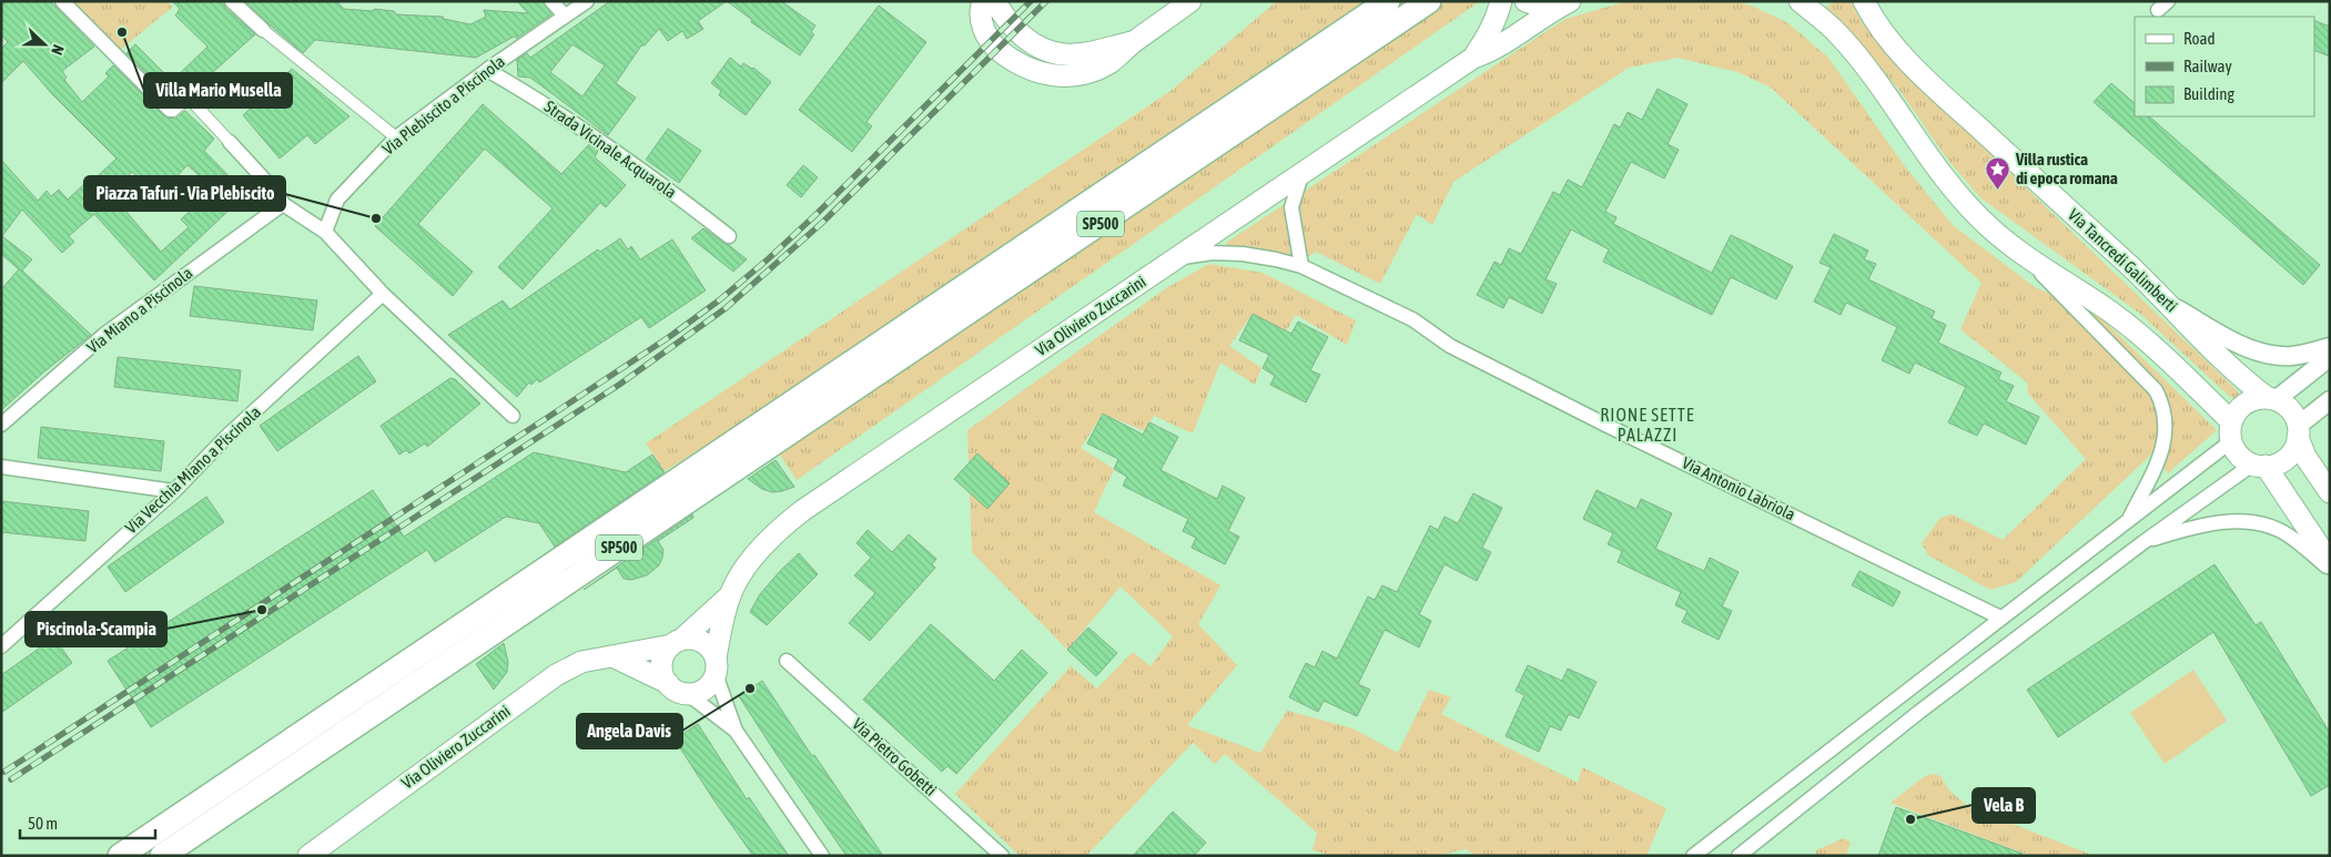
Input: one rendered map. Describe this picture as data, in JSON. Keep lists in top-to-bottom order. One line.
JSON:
{"streets":{"highway":["SP500"],"main road":["Via Tancredi Galimberti","Via Oliviero Zuccarini"],"street":["Via Plebiscito a Piscinola","Strada Vicinale Acquarola","Via Miano a Piscinola","Via Vecchia Miano a Piscinola","Via Antonio Labriola","Via Pietro Gobetti"]},"crossings":[["Via Plebiscito a Piscinola","Strada Vicinale Acquarola"],["Via Oliviero Zuccarini","Via Antonio Labriola"]],"districts":["RIONE SETTE PALAZZI"],"places":{"other":["Villa Mario Musella","Piazza Tafuri - Via Plebiscito","Piscinola-Scampia","Angela Davis","Vela B"],"place":["Villa rustica di epoca romana"]},"legend":["Road","Railway","Building"],"scale_bar":"50 m","north":"right"}
